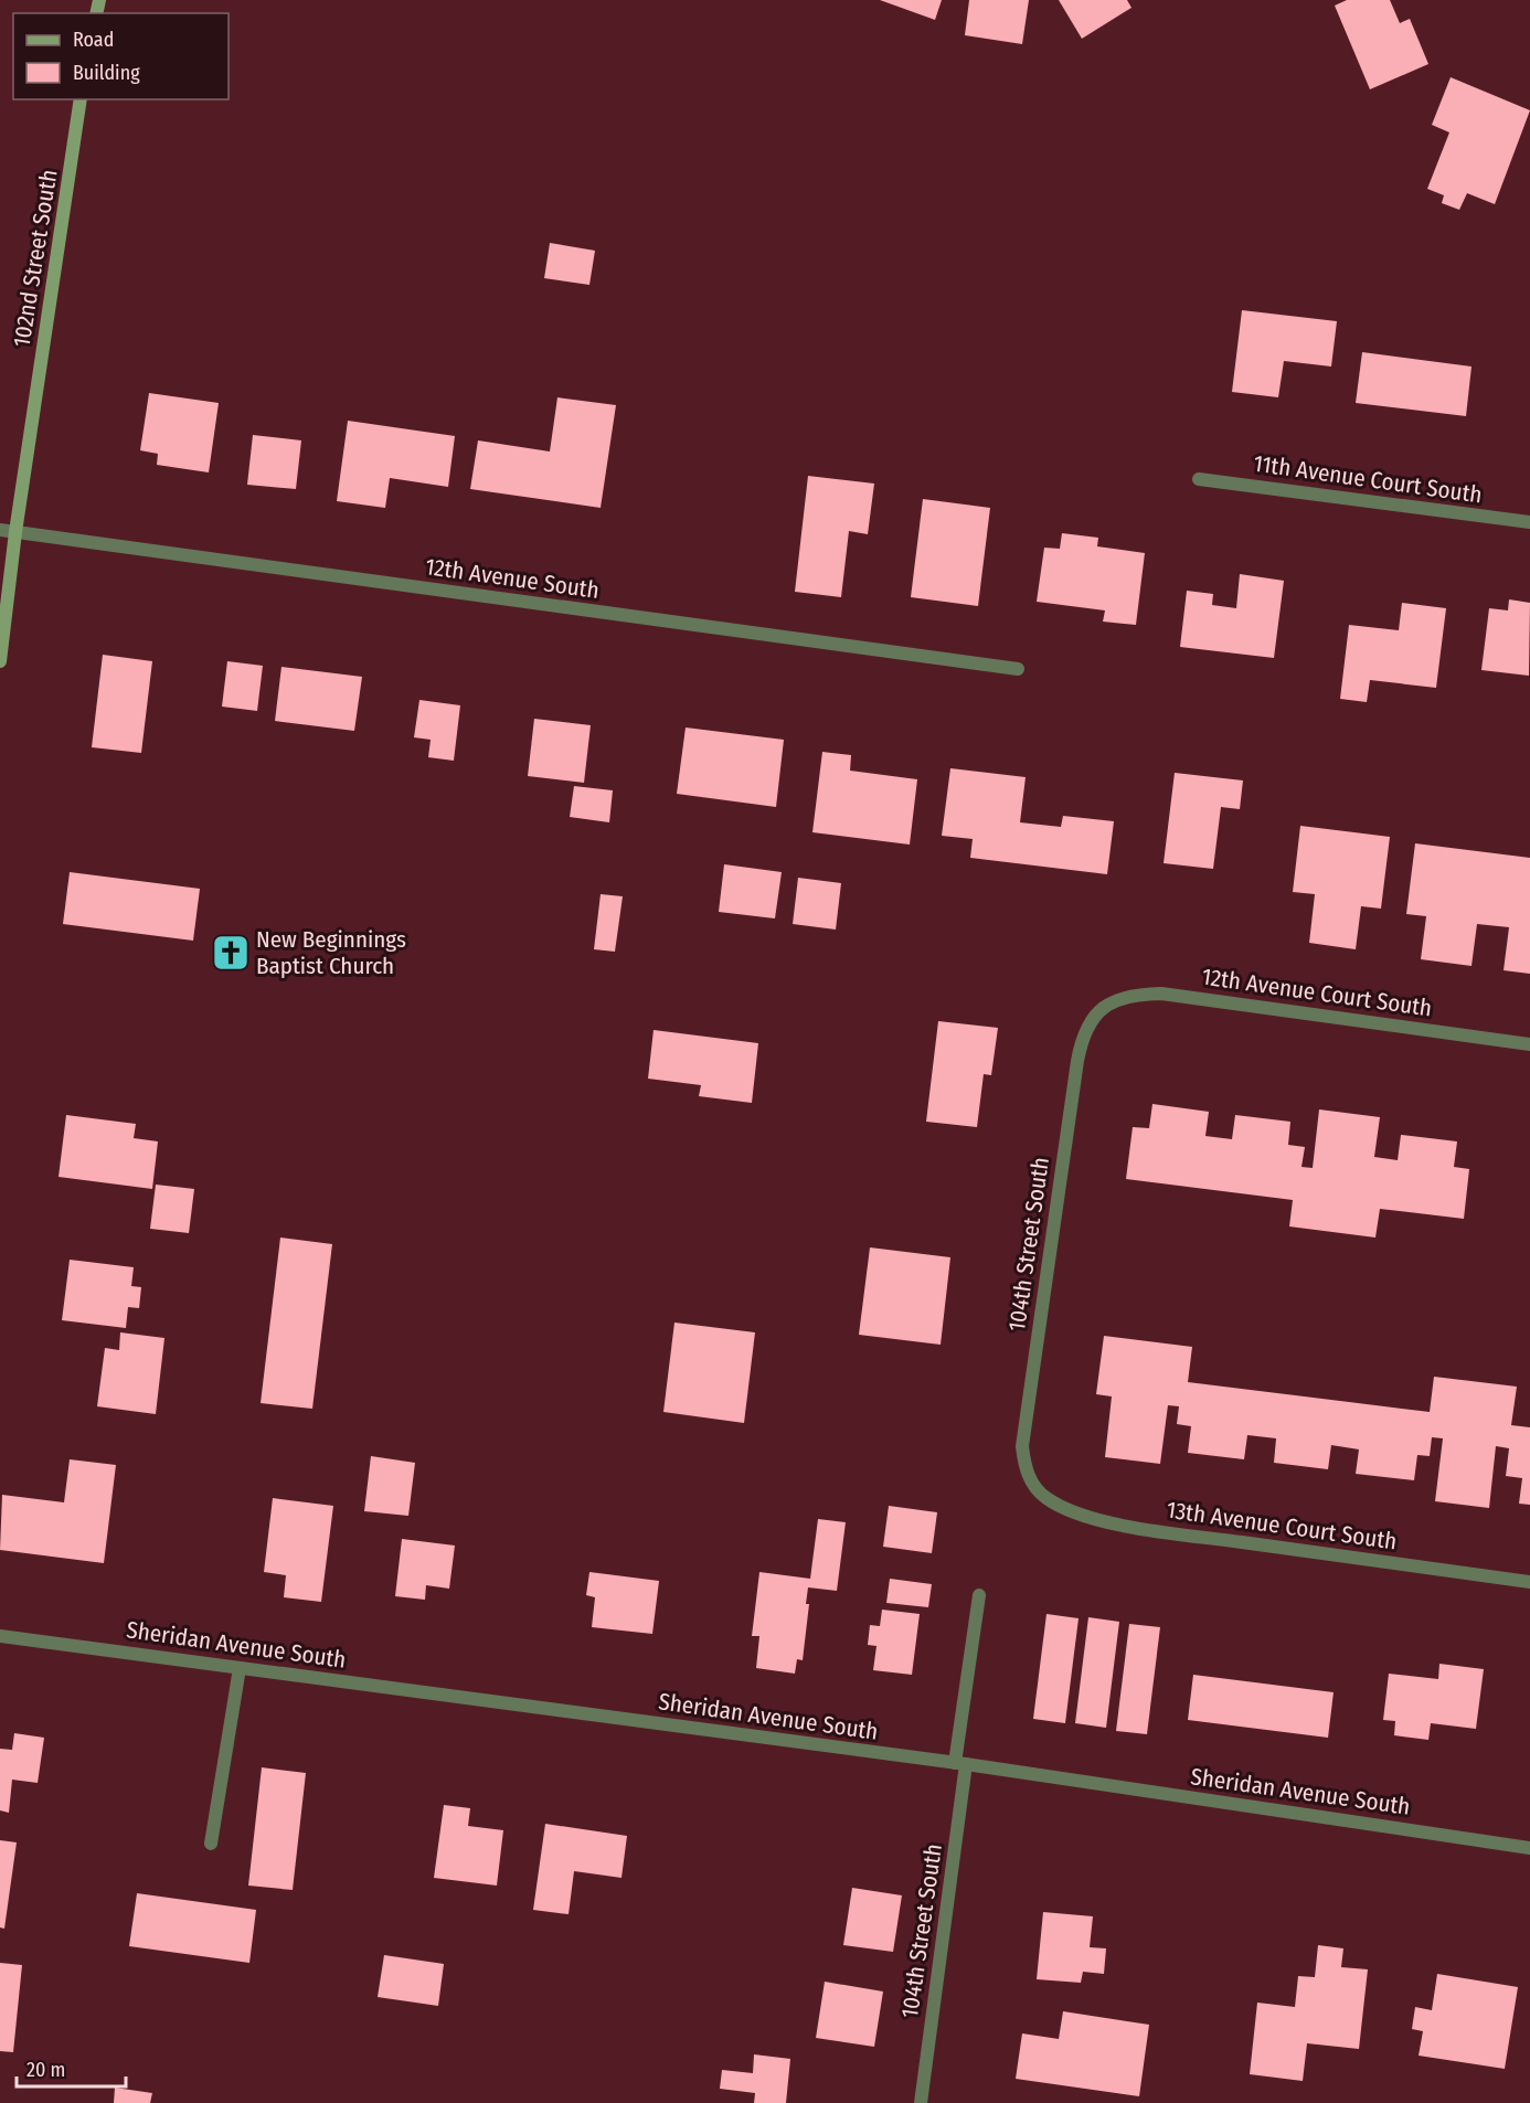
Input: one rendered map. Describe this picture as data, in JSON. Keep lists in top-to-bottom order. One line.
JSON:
{"streets":{"street":["102nd Street South","11th Avenue Court South","12th Avenue South","12th Avenue Court South","104th Street South","13th Avenue Court South","Sheridan Avenue South"]},"crossings":[["102nd Street South","12th Avenue South"],["12th Avenue Court South","104th Street South"],["104th Street South","13th Avenue Court South"],["104th Street South","Sheridan Avenue South"]],"places":{"church":["New Beginnings Baptist Church"]},"legend":["Road","Building"],"scale_bar":"20 m"}
